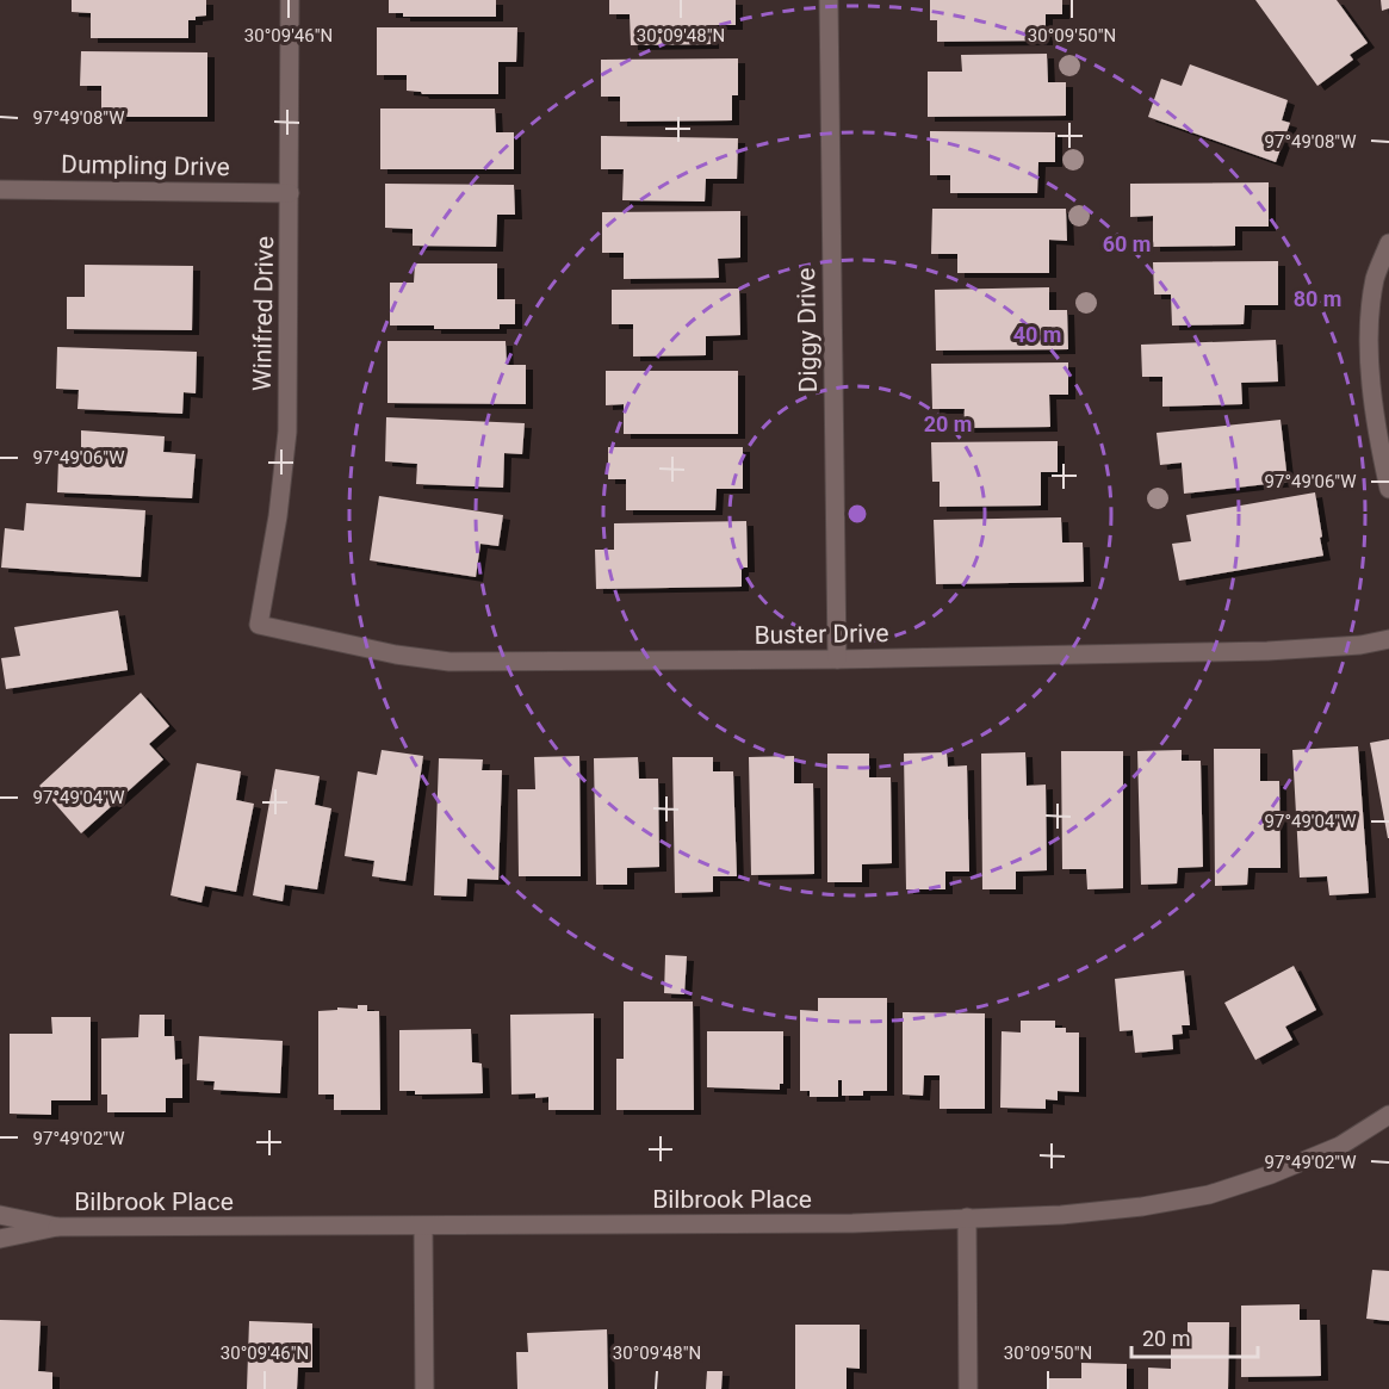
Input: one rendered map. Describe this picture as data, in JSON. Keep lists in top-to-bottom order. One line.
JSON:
{"streets":{"street":["Dumpling Drive","Winifred Drive","Diggy Drive","Buster Drive","Bilbrook Place"]},"crossings":[["Dumpling Drive","Winifred Drive"],["Winifred Drive","Buster Drive"],["Diggy Drive","Buster Drive"]],"scale_bar":"20 m","coordinates":["30°09'46\"N","30°09'48\"N","30°09'50\"N","97°49'08\"W","97°49'06\"W","97°49'04\"W","97°49'02\"W"],"rings":["60 m","80 m","40 m","20 m"]}
